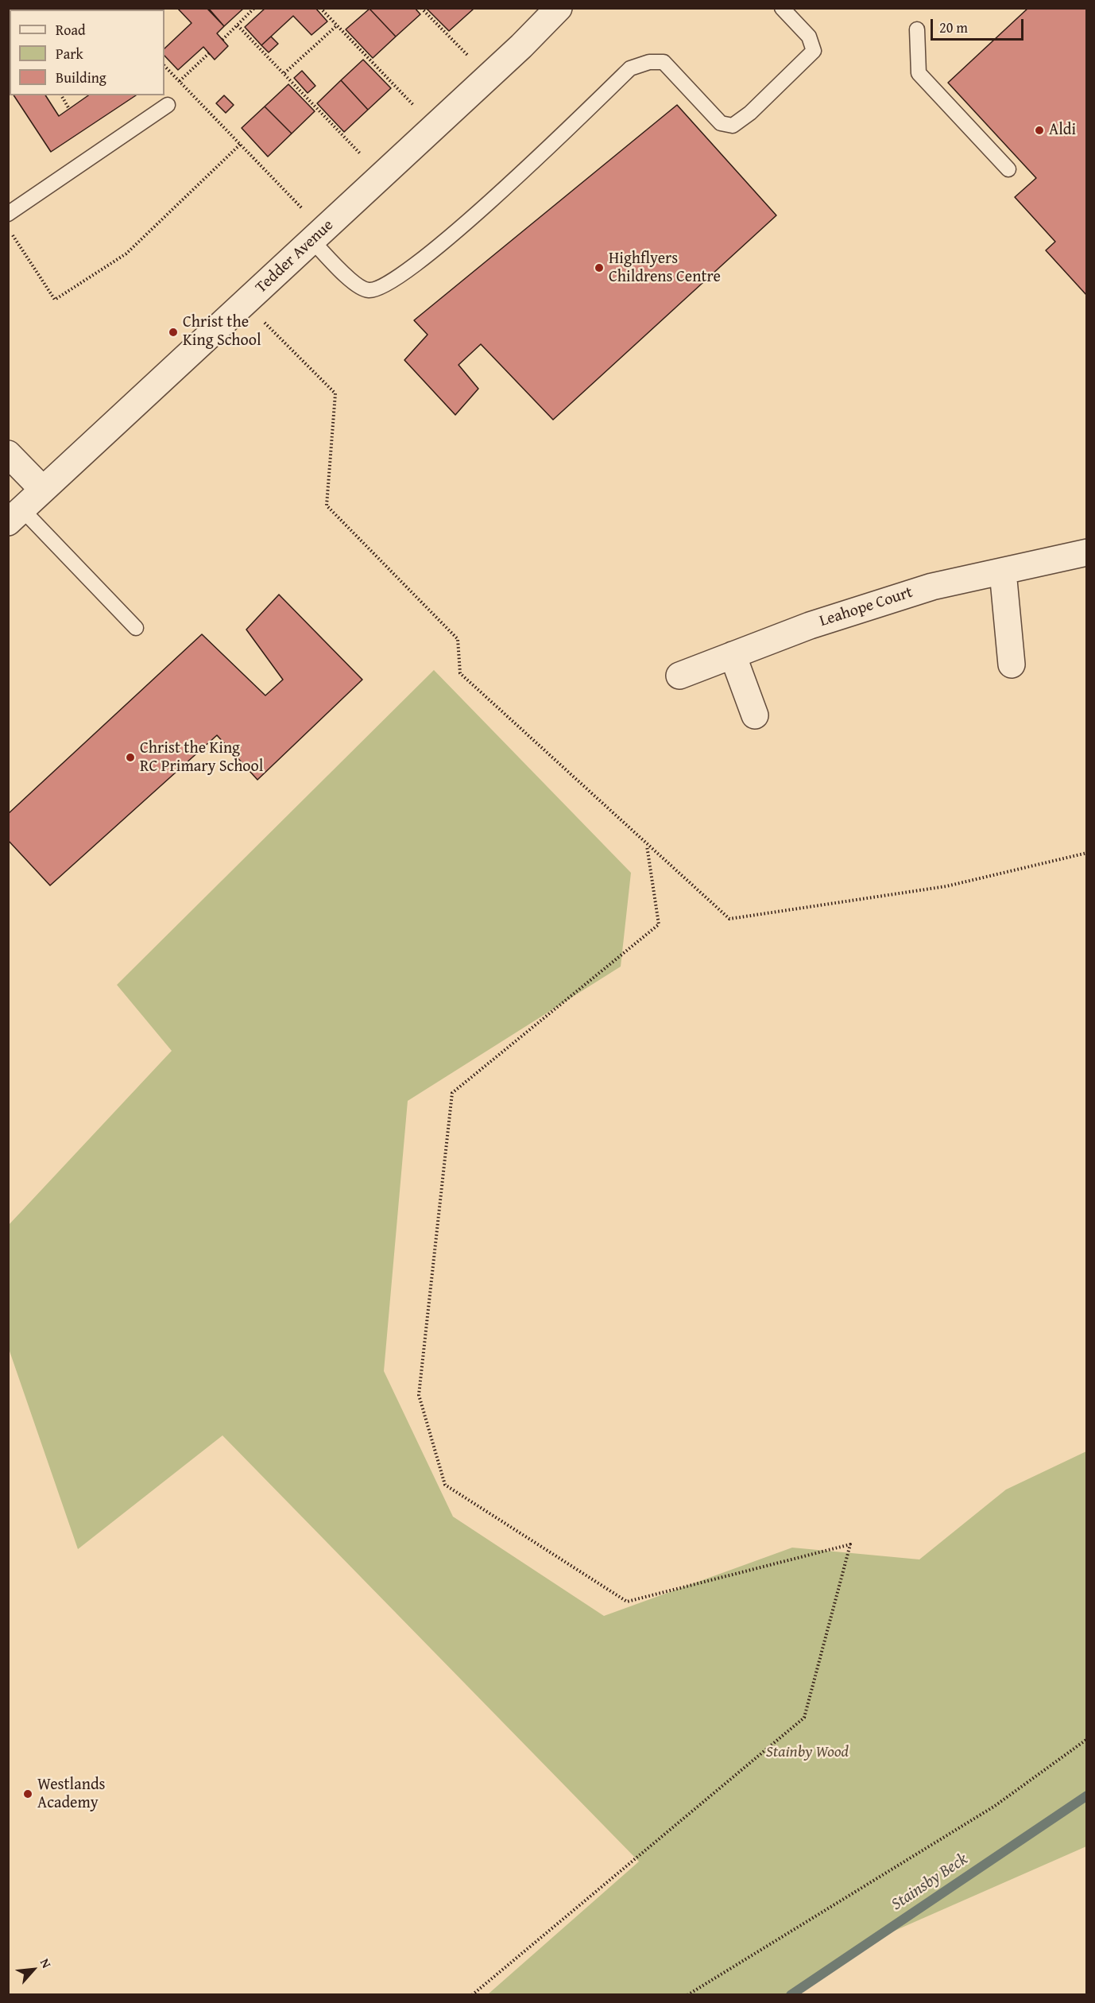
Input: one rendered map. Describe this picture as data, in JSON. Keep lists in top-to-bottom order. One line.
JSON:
{"streets":{"street":["Tedder Avenue","Leahope Court"]},"water":["Stainsby Beck"],"parks":["Stainby Wood"],"places":["Aldi","Highflyers Childrens Centre","Christ the King School","Christ the King RC Primary School","Westlands Academy"],"legend":["Road","Park","Building"],"scale_bar":"20 m","north":"top right"}
